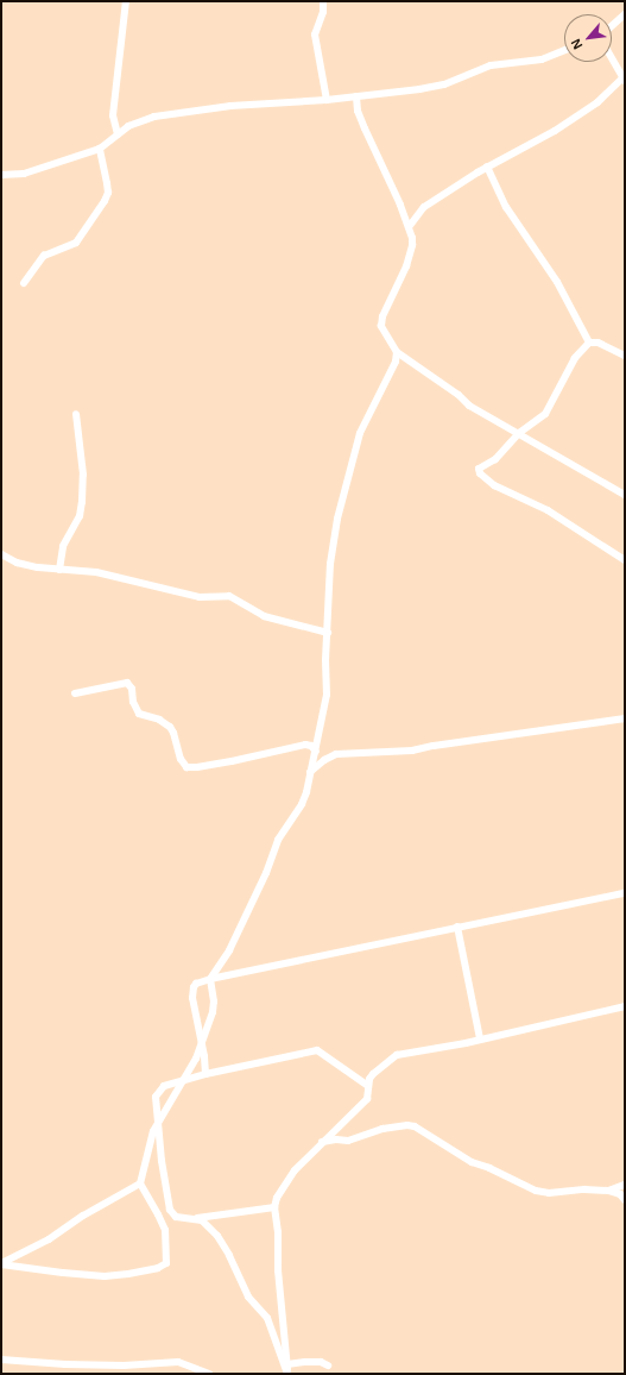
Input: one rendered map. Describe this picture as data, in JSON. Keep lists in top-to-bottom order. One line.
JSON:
{"north":"bottom left"}
